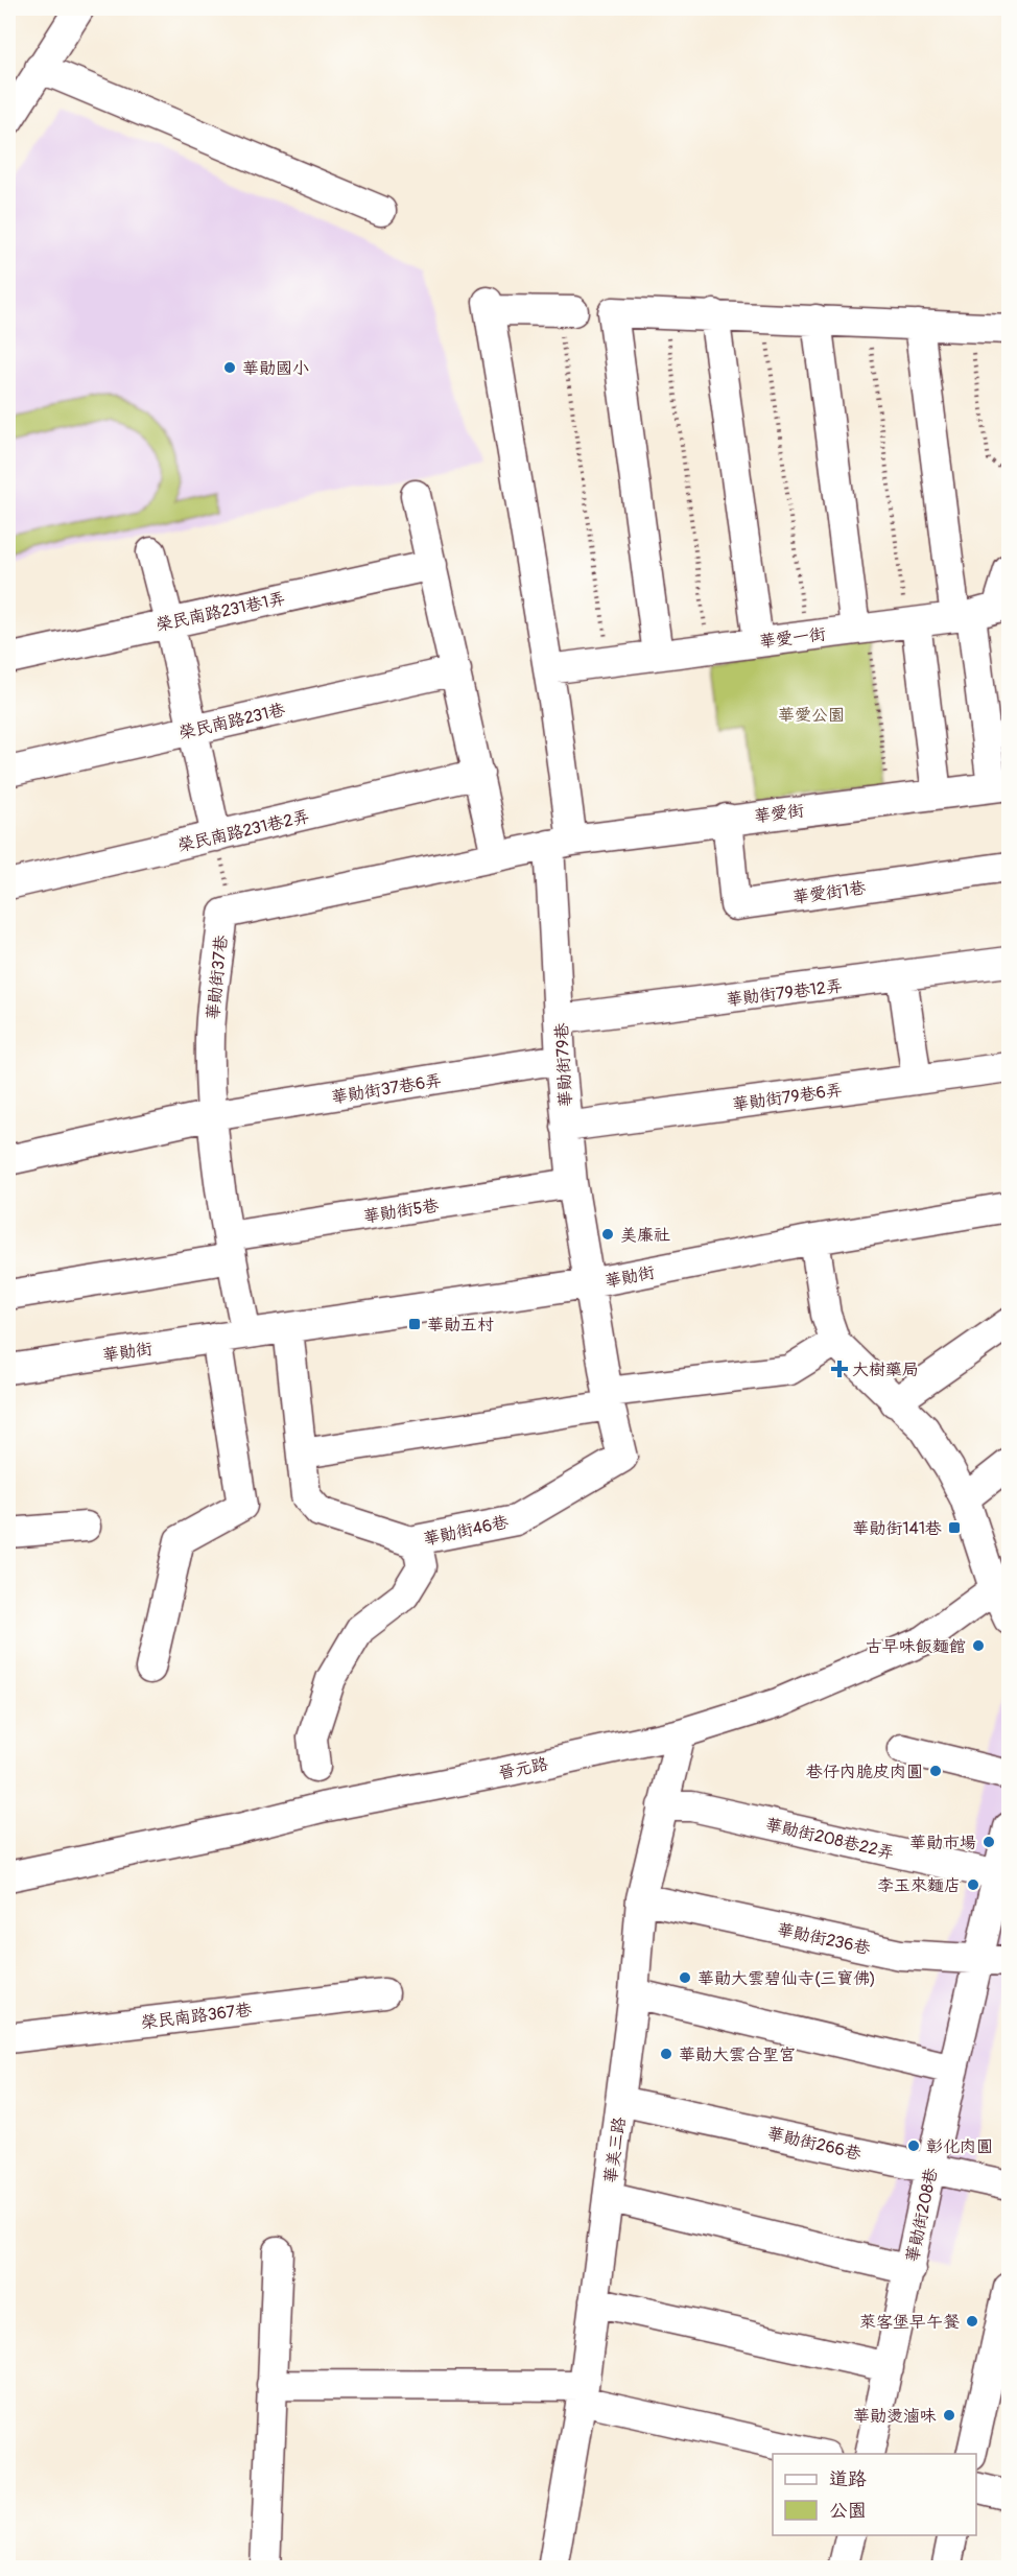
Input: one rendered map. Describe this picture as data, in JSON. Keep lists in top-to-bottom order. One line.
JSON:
{"streets":{"street":["榮民南路231巷1弄","華愛一街","榮民南路231巷","華愛街","榮民南路231巷2弄","華愛街1巷","華勛街37巷","華勛街79巷12弄","華勛街79巷","華勛街37巷6弄","華勛街79巷6弄","華勛街5巷","華勛街","華勛街46巷","晉元路","華勛街208巷22弄","華勛街236巷","榮民南路367巷","華勛街266巷","華美三路","華勛街208巷"]},"crossings":[["華愛街","華愛街1巷"],["華愛街","華勛街37巷"],["華愛街","華勛街79巷"],["華勛街37巷","華勛街79巷"],["華勛街37巷","華勛街37巷6弄"],["華勛街37巷","華勛街5巷"],["華勛街37巷","華勛街"],["華勛街79巷12弄","華勛街79巷"],["華勛街79巷","華勛街37巷6弄"],["華勛街79巷","華勛街79巷6弄"],["華勛街79巷","華勛街5巷"],["華勛街79巷","華勛街"],["華勛街79巷","華勛街46巷"],["華勛街","華勛街46巷"],["晉元路","華美三路"],["華勛街208巷22弄","華美三路"],["華勛街208巷22弄","華勛街208巷"],["華勛街236巷","華美三路"],["華勛街236巷","華勛街208巷"],["華勛街266巷","華美三路"],["華勛街266巷","華勛街208巷"]],"parks":["華愛公園"],"places":{"other":["華勛國小","美廉社","古早味飯麵館","巷仔內脆皮肉圓","華勛市場","李玉來麵店","華勛大雲碧仙寺(三寶佛)","華勛大雲合聖宮","彰化肉圓","萊客堡早午餐","華勛燙滷味"],"transit":["華勛五村","華勛街141巷"],"health":["大樹藥局"]},"legend":["道路","公園"]}
